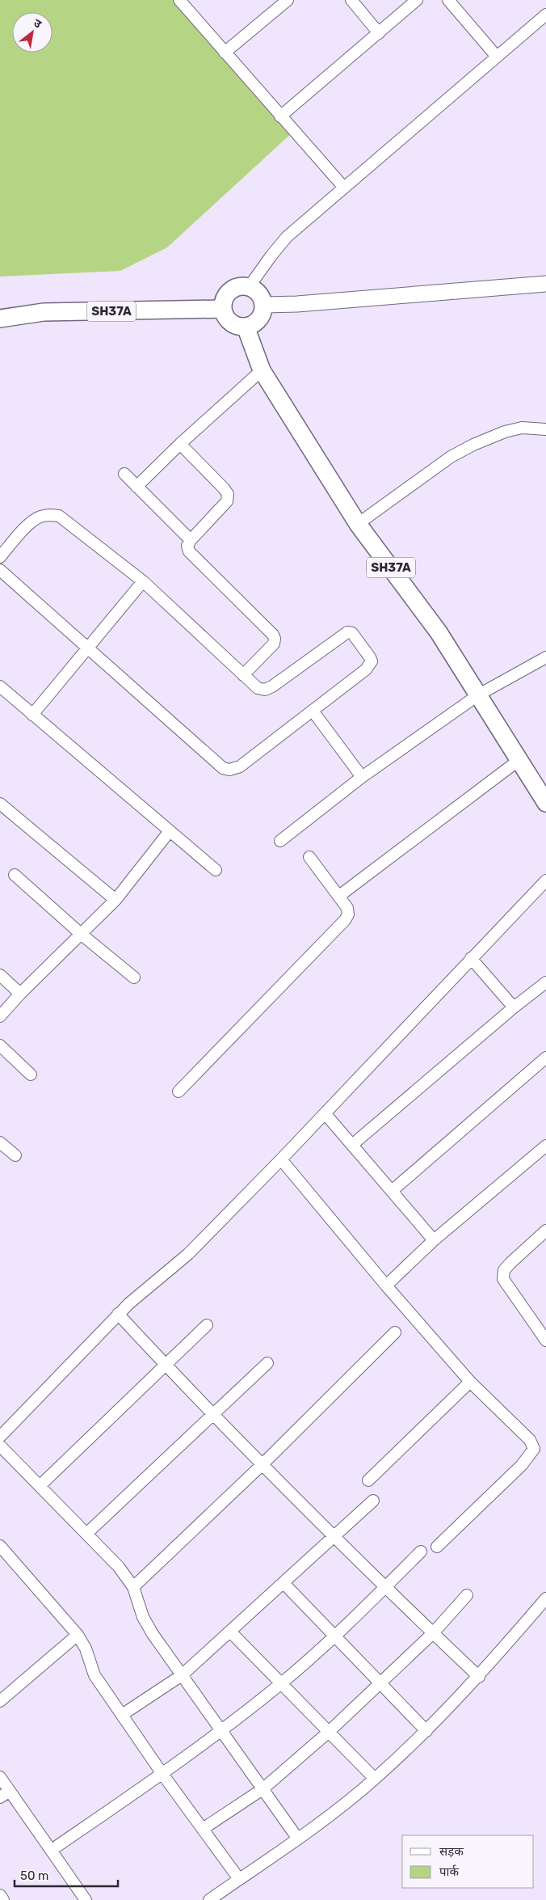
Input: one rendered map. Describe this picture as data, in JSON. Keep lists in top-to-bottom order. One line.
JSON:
{"streets":{"main road":["SH37A"]},"legend":["सड़क","पार्क"],"scale_bar":"50 m","north":"top right"}
